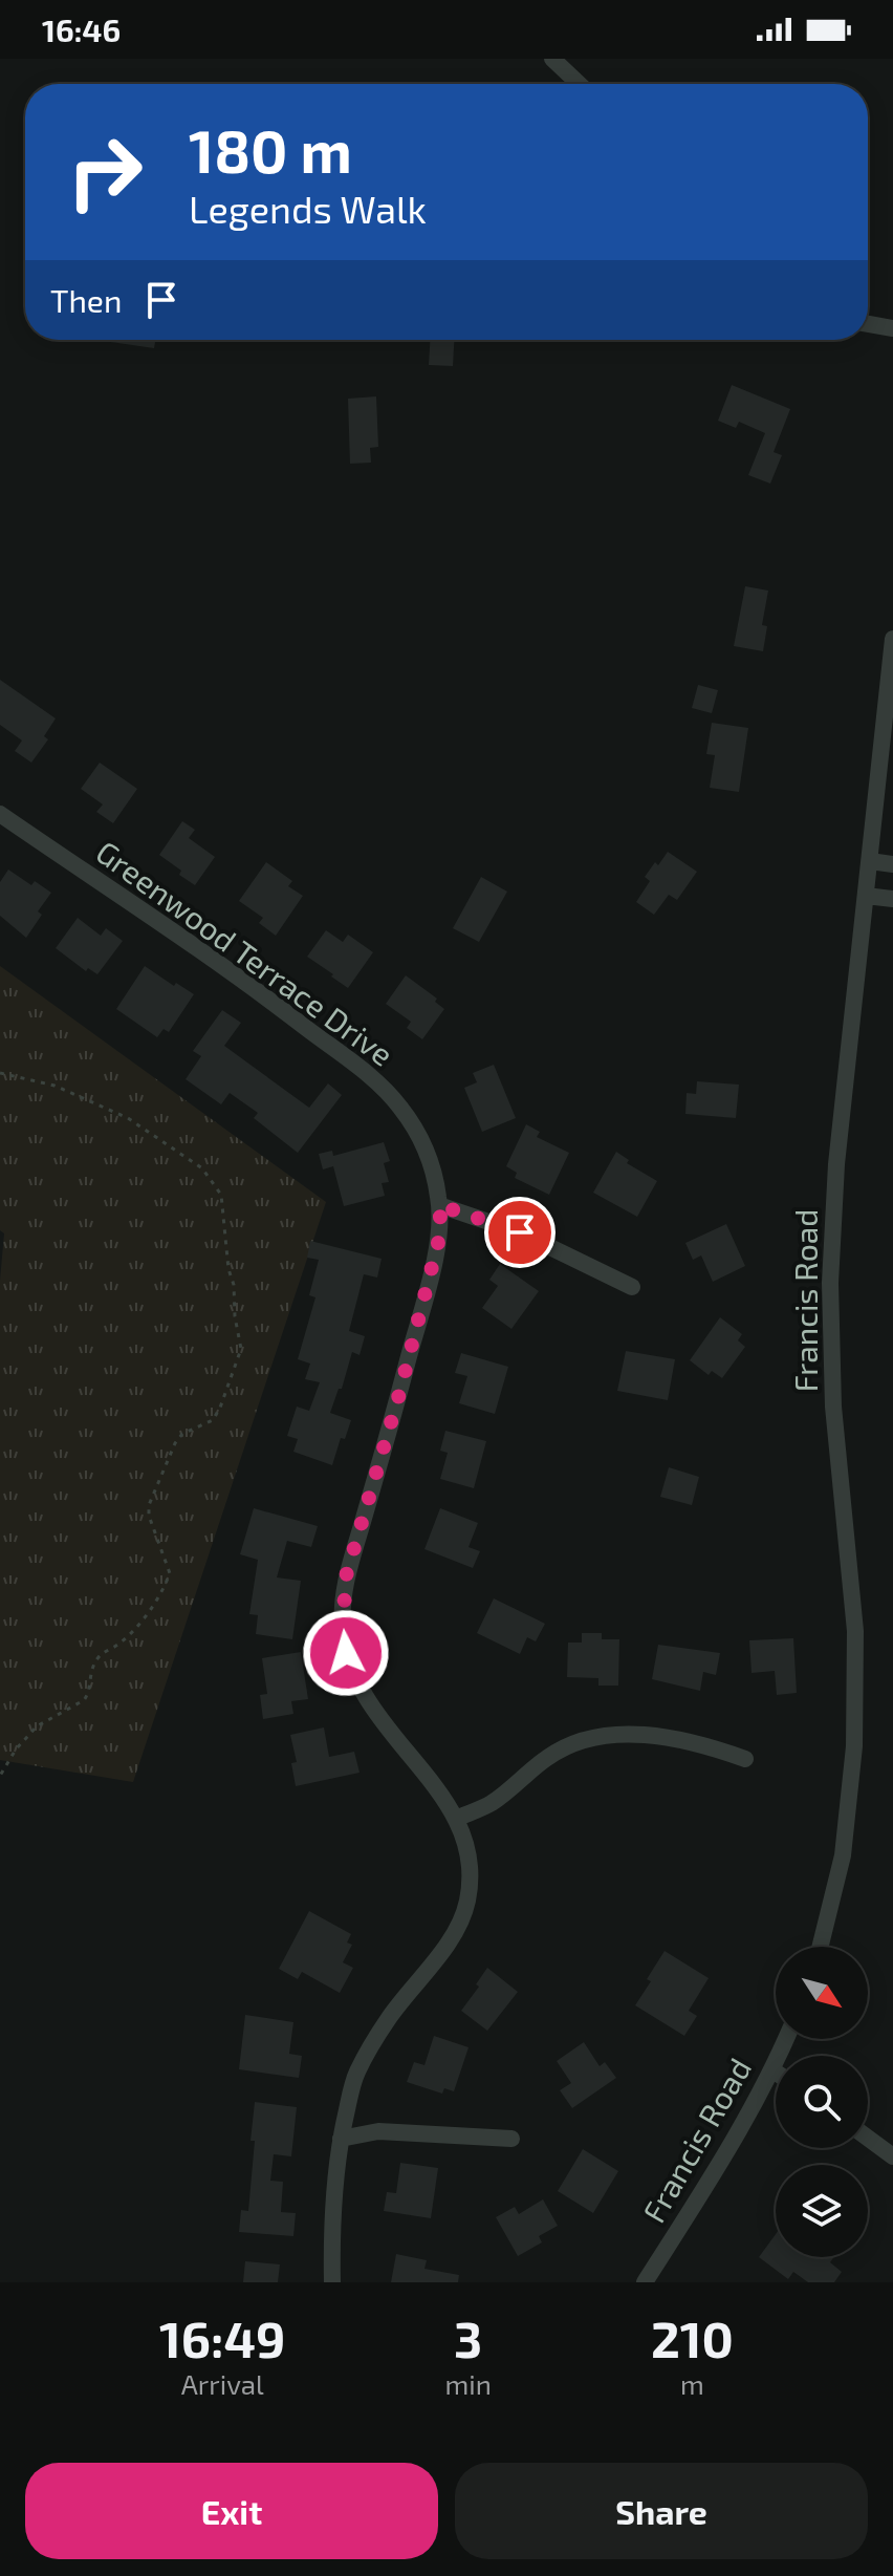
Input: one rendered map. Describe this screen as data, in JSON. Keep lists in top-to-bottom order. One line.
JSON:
{"streets":{"street":["Greenwood Terrace Drive","Francis Road"]},"north":"bottom right","page":{"status":"16:46","turn":["180 m","Legends Walk"],"then":"Then","eta":["16:49","Arrival","3","min","210","m"],"buttons":["Exit","Share"]}}
